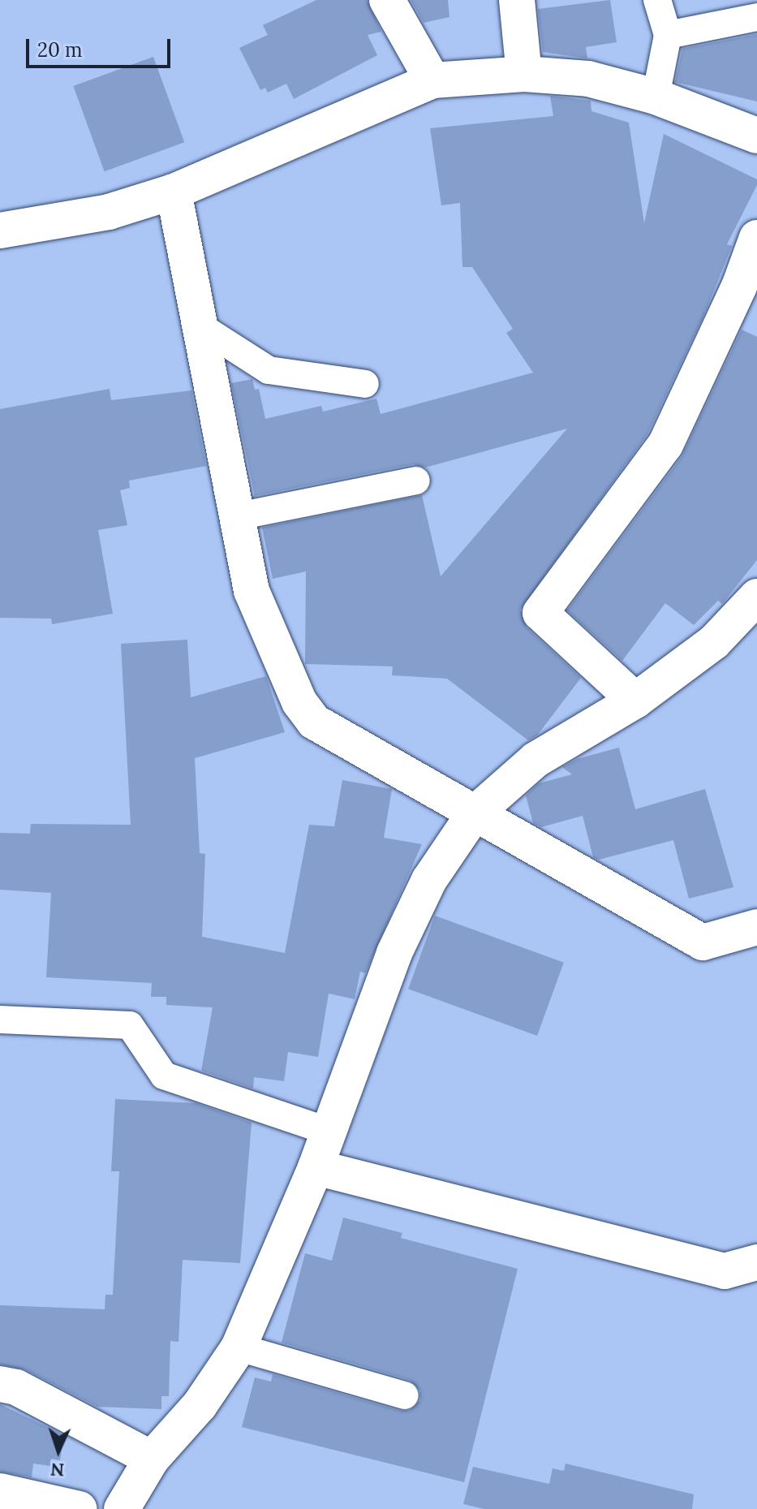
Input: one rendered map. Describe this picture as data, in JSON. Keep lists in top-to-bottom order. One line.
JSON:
{"scale_bar":"20 m","north":"bottom"}
